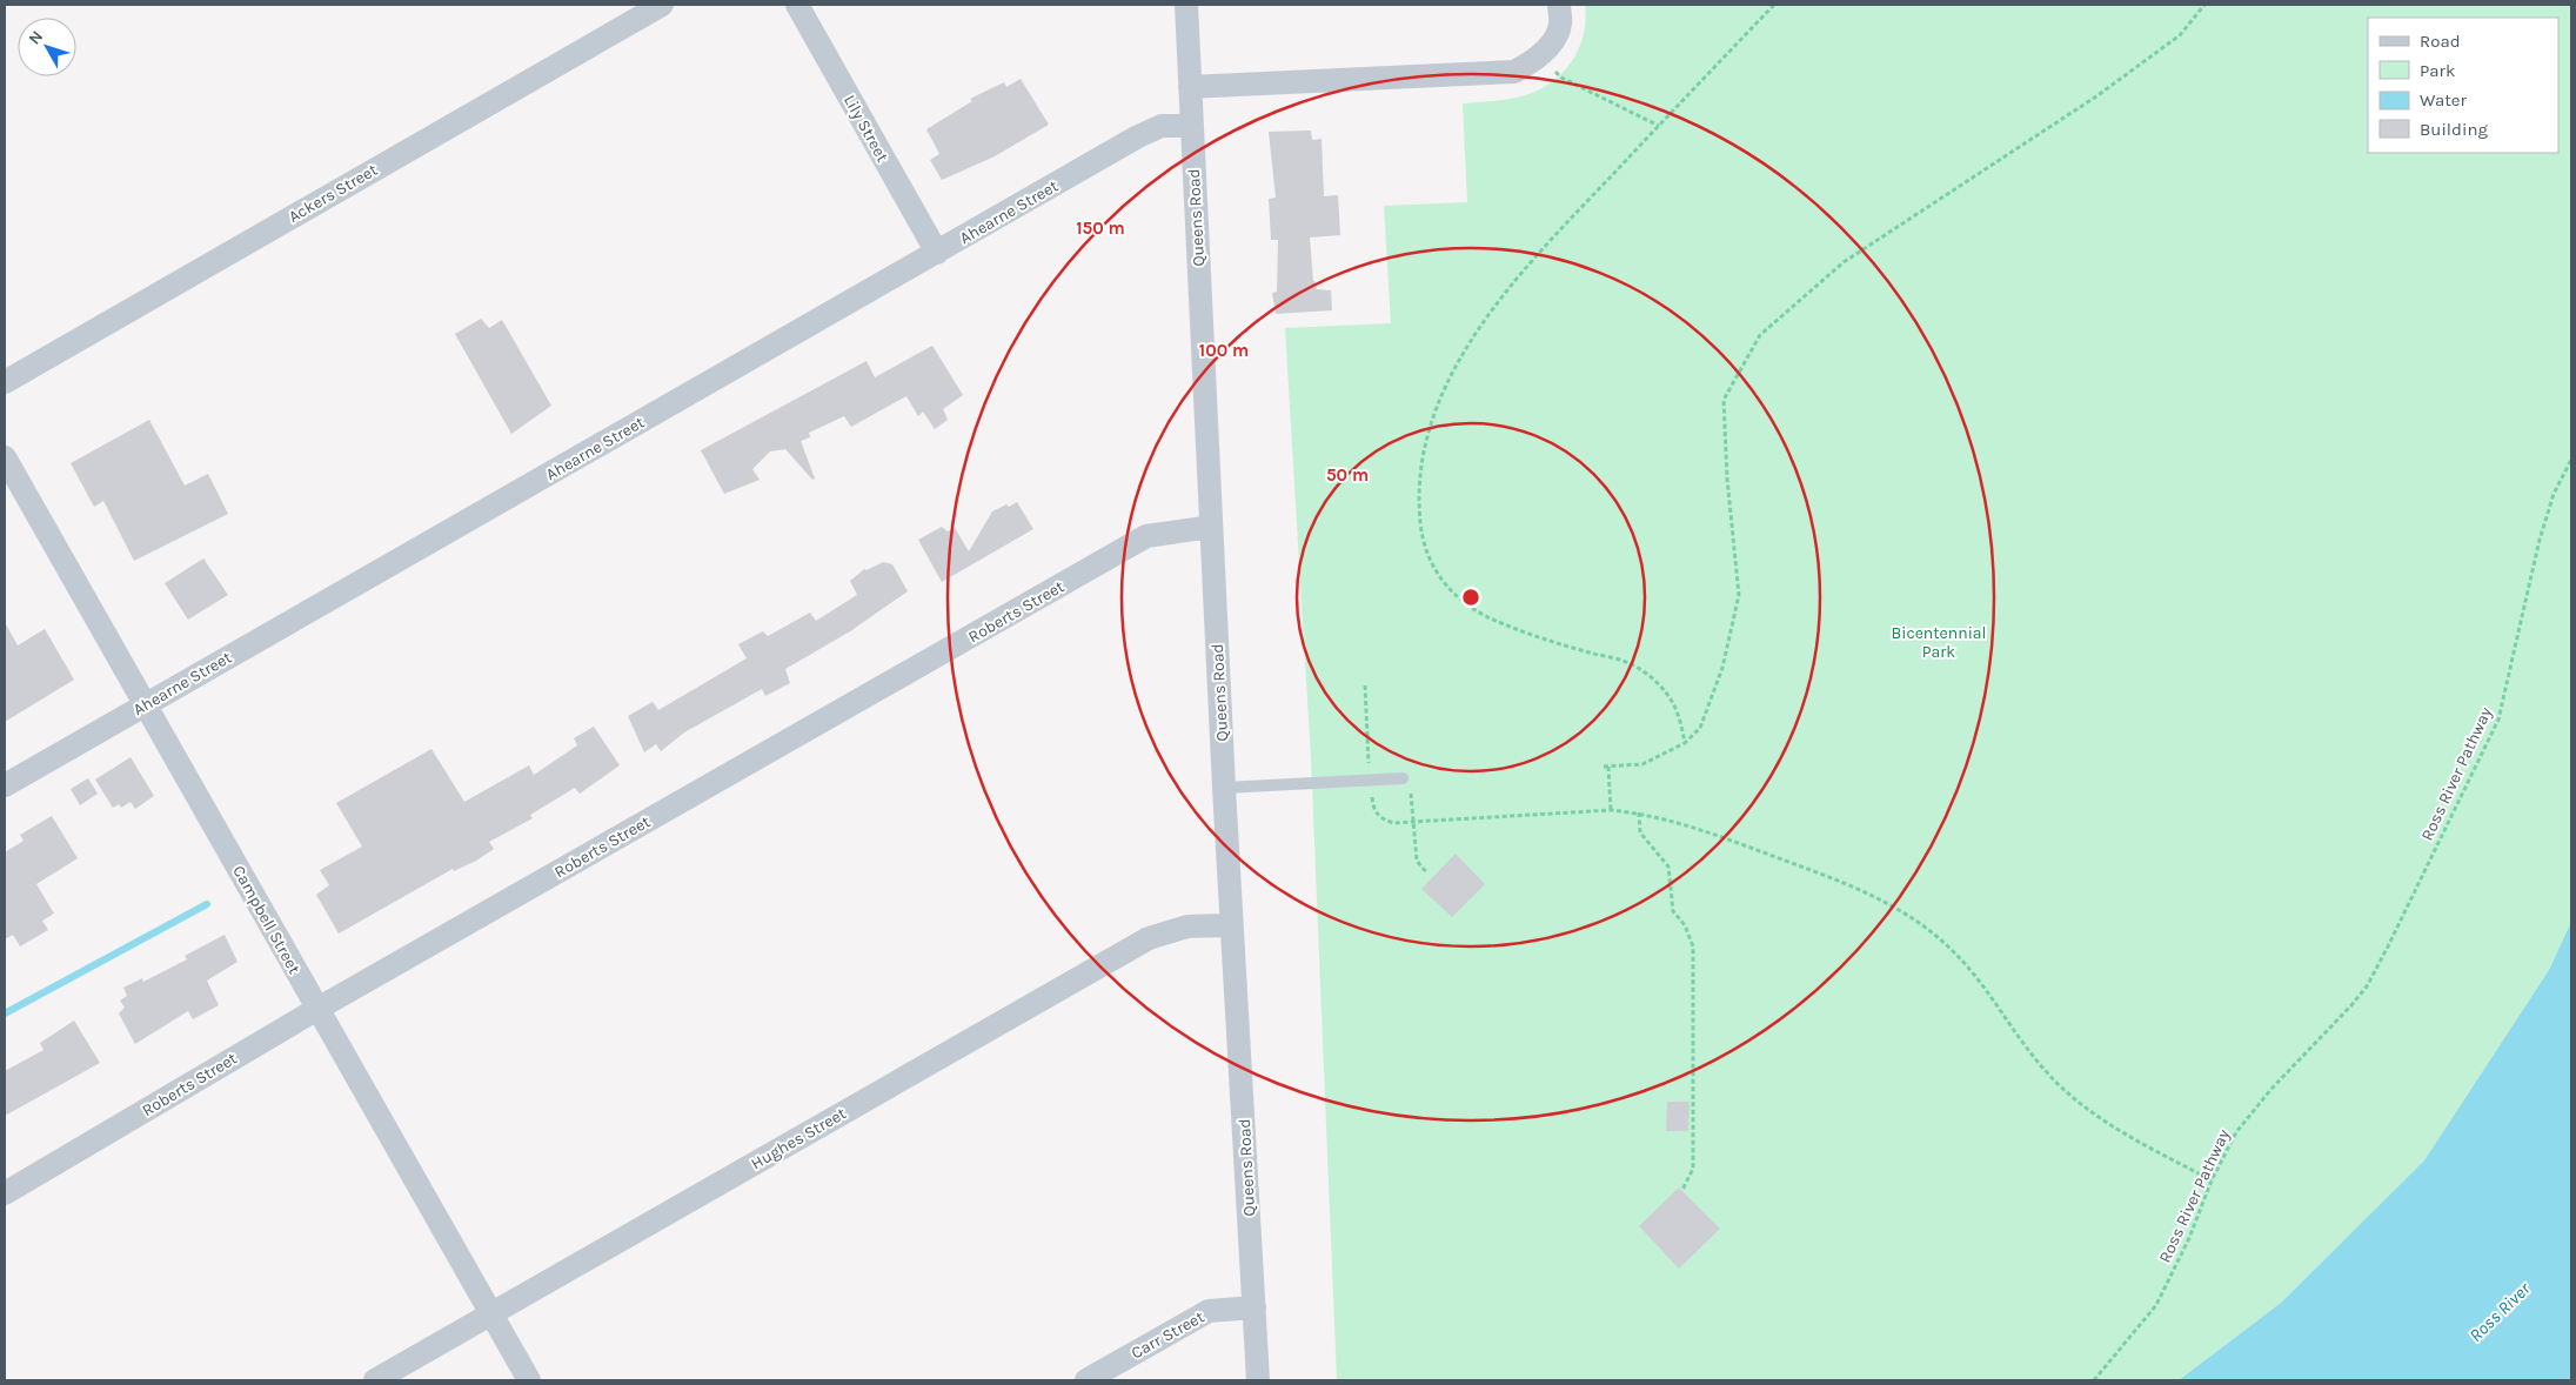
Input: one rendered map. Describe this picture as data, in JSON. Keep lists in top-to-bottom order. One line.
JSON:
{"streets":{"street":["Lily Street","Ackers Street","Ahearne Street","Queens Road","Roberts Street","Campbell Street","Hughes Street","Carr Street"],"path":["Ross River Pathway"]},"crossings":[["Lily Street","Ahearne Street"],["Ahearne Street","Queens Road"],["Ahearne Street","Campbell Street"],["Queens Road","Roberts Street"],["Queens Road","Hughes Street"],["Queens Road","Carr Street"],["Roberts Street","Campbell Street"],["Campbell Street","Hughes Street"]],"water":["Ross River"],"parks":["Bicentennial Park"],"legend":["Road","Park","Water","Building"],"north":"top left","rings":["150 m","100 m","50 m"]}
